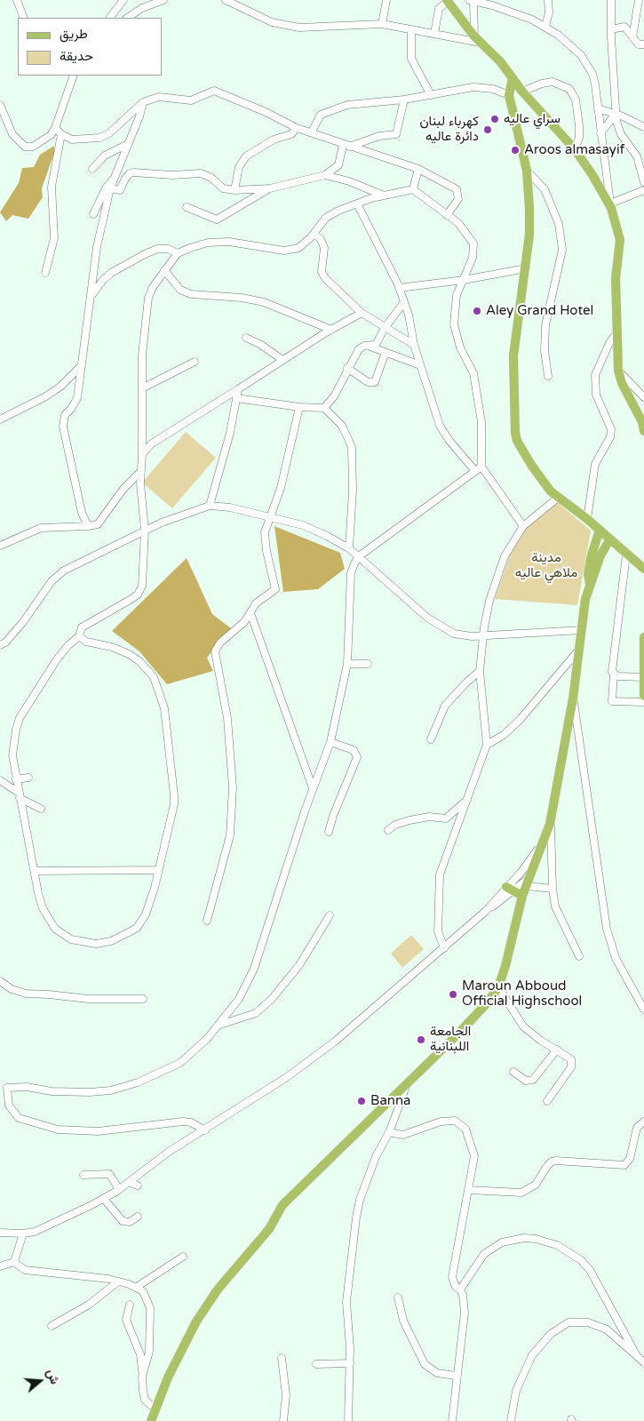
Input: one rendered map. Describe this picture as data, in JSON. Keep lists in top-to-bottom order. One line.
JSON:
{"parks":["مدينة ملاهي عاليه"],"places":["سراي عاليه","كهرباء لبنان دائرة عاليه","Aroos almasayif","Aley Grand Hotel","Maroun Abboud Official Highschool","الجامعة اللبنانية","Banna"],"legend":["طريق","حديقة"],"north":"right"}
